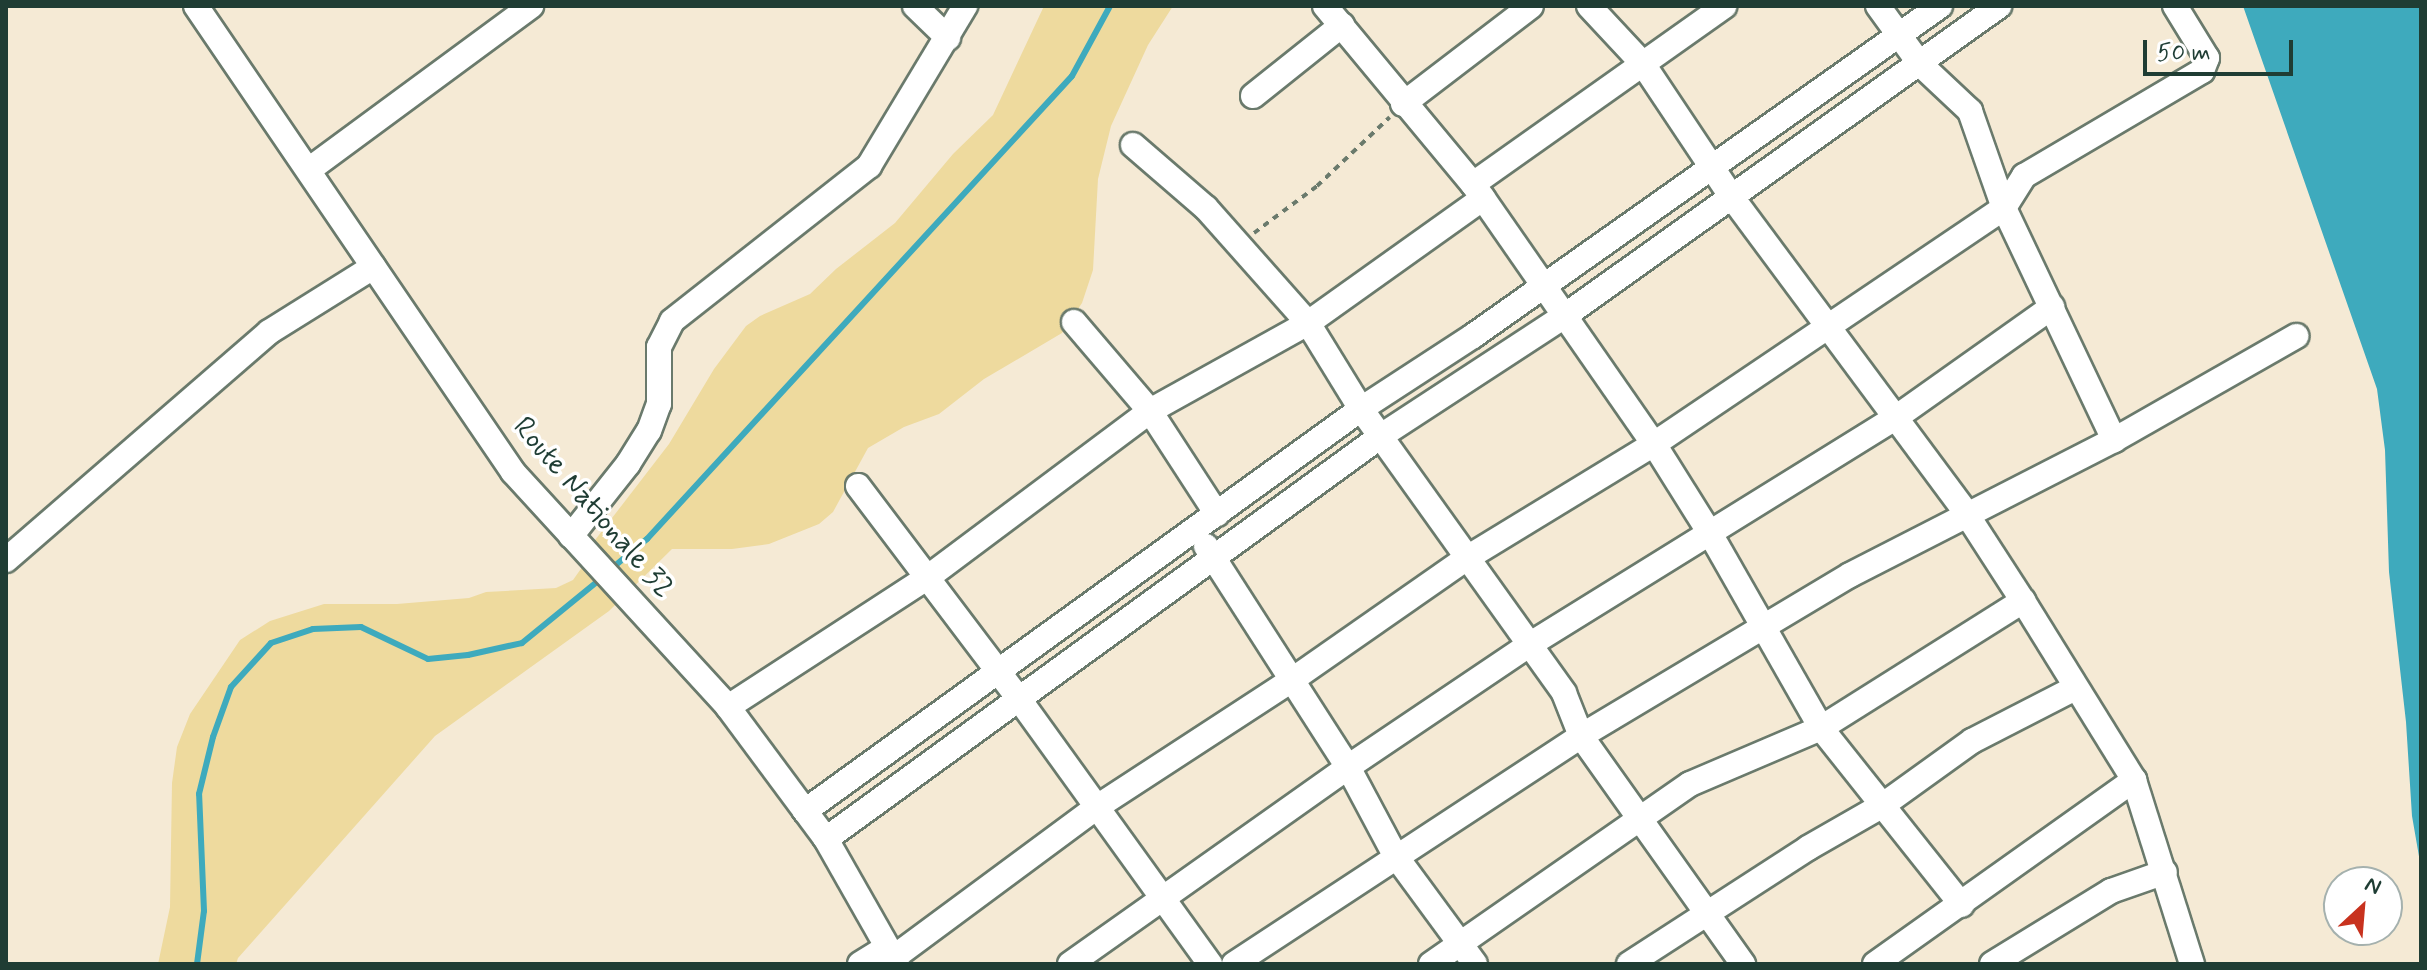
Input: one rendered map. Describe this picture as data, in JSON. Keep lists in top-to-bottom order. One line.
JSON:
{"streets":{"street":["Route Nationale 32"]},"scale_bar":"50 m","north":"top right"}
